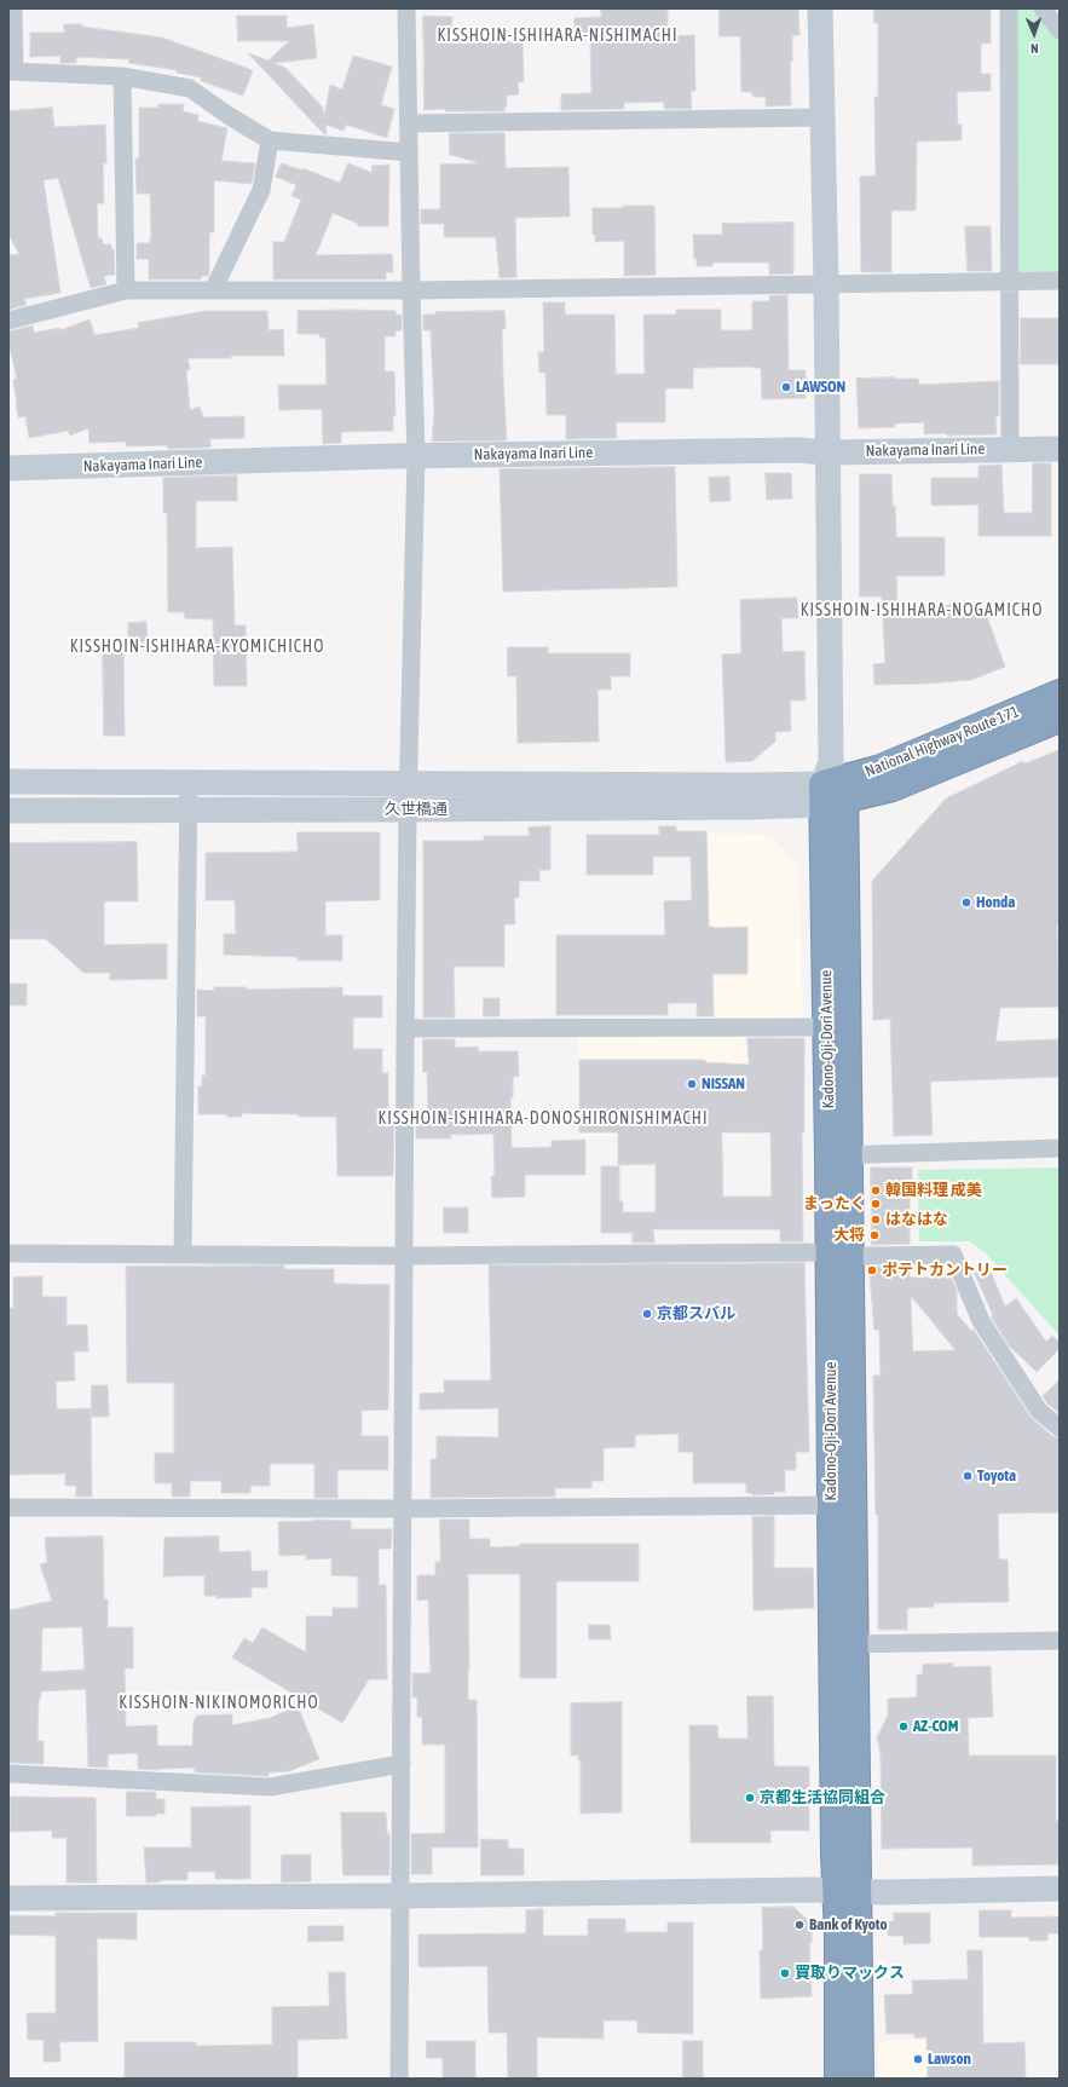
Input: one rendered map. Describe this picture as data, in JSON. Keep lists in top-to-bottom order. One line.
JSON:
{"streets":{"highway":["National Highway Route 171","Kadono-Oji-Dori Avenue"],"street":["Nakayama Inari Line","久世橋通"]},"crossings":[["National Highway Route 171","久世橋通"],["National Highway Route 171","Kadono-Oji-Dori Avenue"],["久世橋通","Kadono-Oji-Dori Avenue"]],"districts":["KISSHOIN-ISHIHARA-NISHIMACHI","KISSHOIN-ISHIHARA-NOGAMICHO","KISSHOIN-ISHIHARA-KYOMICHICHO","KISSHOIN-ISHIHARA-DONOSHIRONISHIMACHI","KISSHOIN-NIKINOMORICHO"],"places":["LAWSON","Honda","NISSAN","韓国料理 成美","まったく","はなはな","大将","ポテトカントリー","京都スバル","Toyota","AZ-COM","京都生活協同組合","Bank of Kyoto","買取りマックス","Lawson"],"north":"bottom"}
